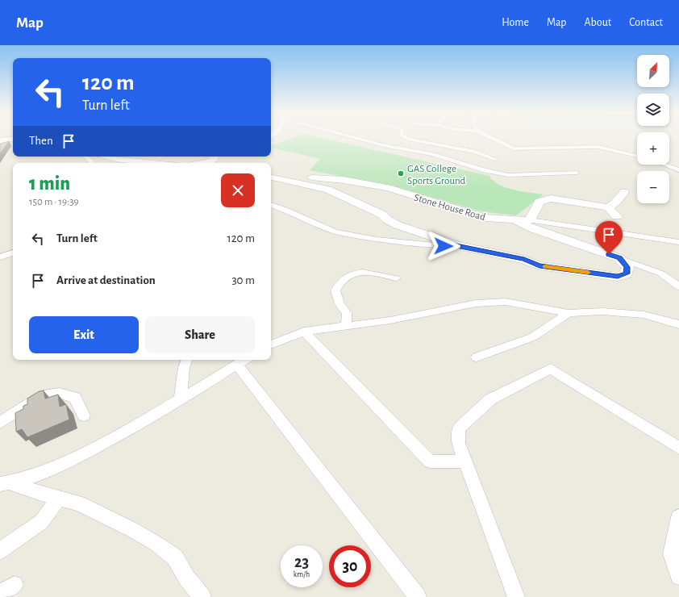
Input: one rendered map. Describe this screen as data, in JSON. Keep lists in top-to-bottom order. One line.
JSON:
{"streets":{"street":["Stone House Road"]},"places":["GAS College Sports Ground"],"north":"top right","page":{"header":"Map","nav":["Home","Map","About","Contact"],"map_buttons":["+","−"],"turn":["120 m","Turn left"],"then":"Then","heading":["1 min","150 m · 19:39"],"list":[{"name":"Turn left","value":"120 m"},{"name":"Arrive at destination","value":"30 m"}],"buttons":["Exit","Share"],"speed":"23 km/h","limit":"30"}}
